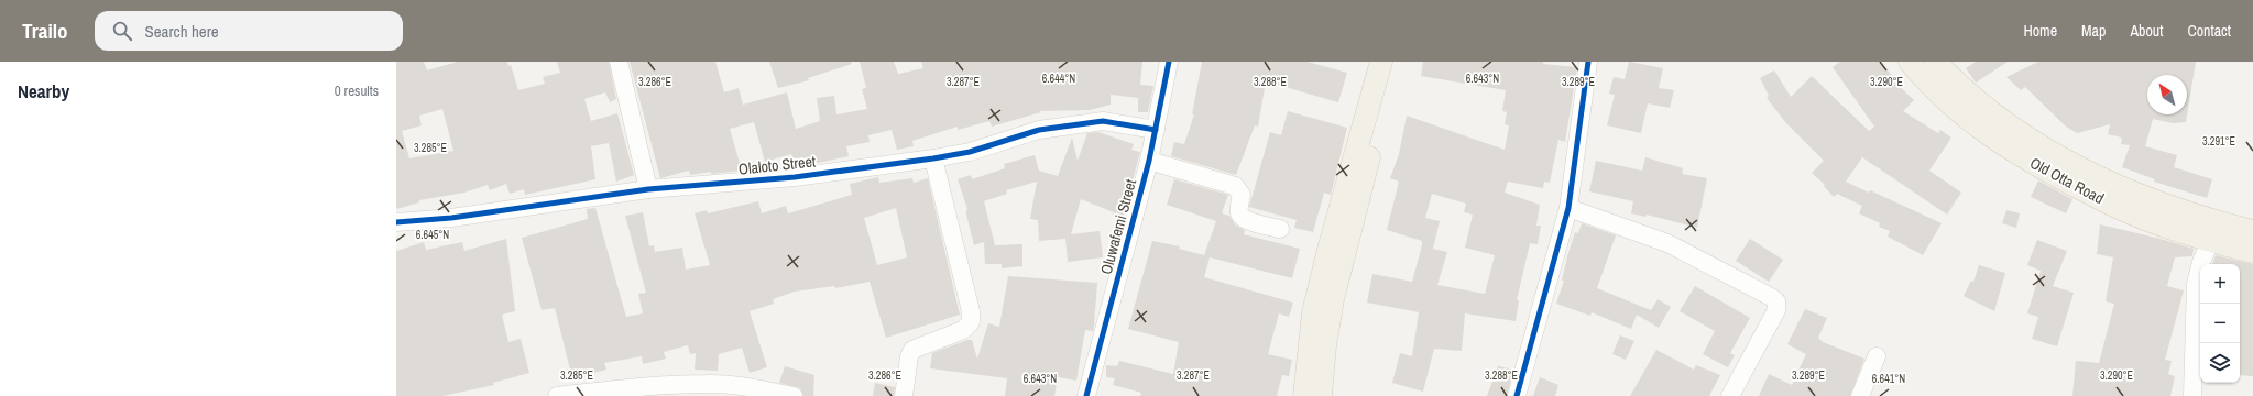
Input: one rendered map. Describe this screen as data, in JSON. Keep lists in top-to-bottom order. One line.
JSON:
{"streets":{"main road":["Old Otta Road"],"street":["Olaloto Street","Oluwafemi Street"]},"crossings":[["Olaloto Street","Oluwafemi Street"]],"north":"top left","page":{"header":"Trailo","search":"Search here","nav":["Home","Map","About","Contact"],"heading":["Nearby","0 results"],"map_buttons":["+","−"]},"coordinates":["6.644°N","6.643°N","3.286°E","3.287°E","3.288°E","3.289°E","3.290°E","3.291°E","3.285°E","6.645°N","6.641°N"]}
